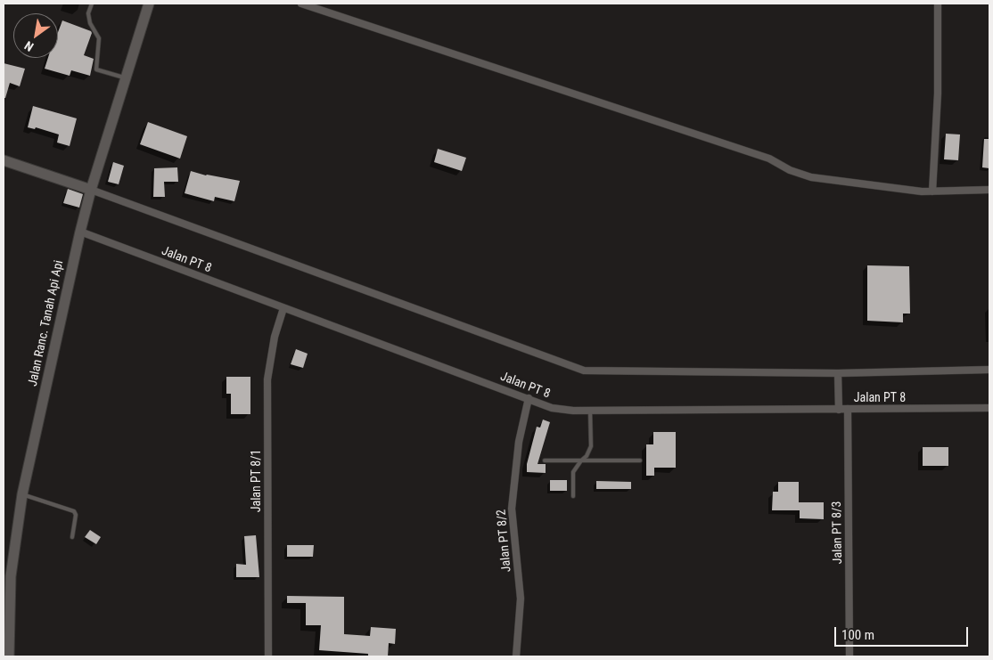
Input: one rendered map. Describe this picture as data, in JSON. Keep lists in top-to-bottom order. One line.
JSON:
{"streets":{"street":["Jalan PT 8","Jalan Ranc. Tanah Api Api","Jalan PT 8/1","Jalan PT 8/3","Jalan PT 8/2"]},"crossings":[["Jalan PT 8","Jalan Ranc. Tanah Api Api"],["Jalan PT 8","Jalan PT 8/1"],["Jalan PT 8","Jalan PT 8/3"],["Jalan PT 8","Jalan PT 8/2"]],"scale_bar":"100 m","north":"bottom left"}
